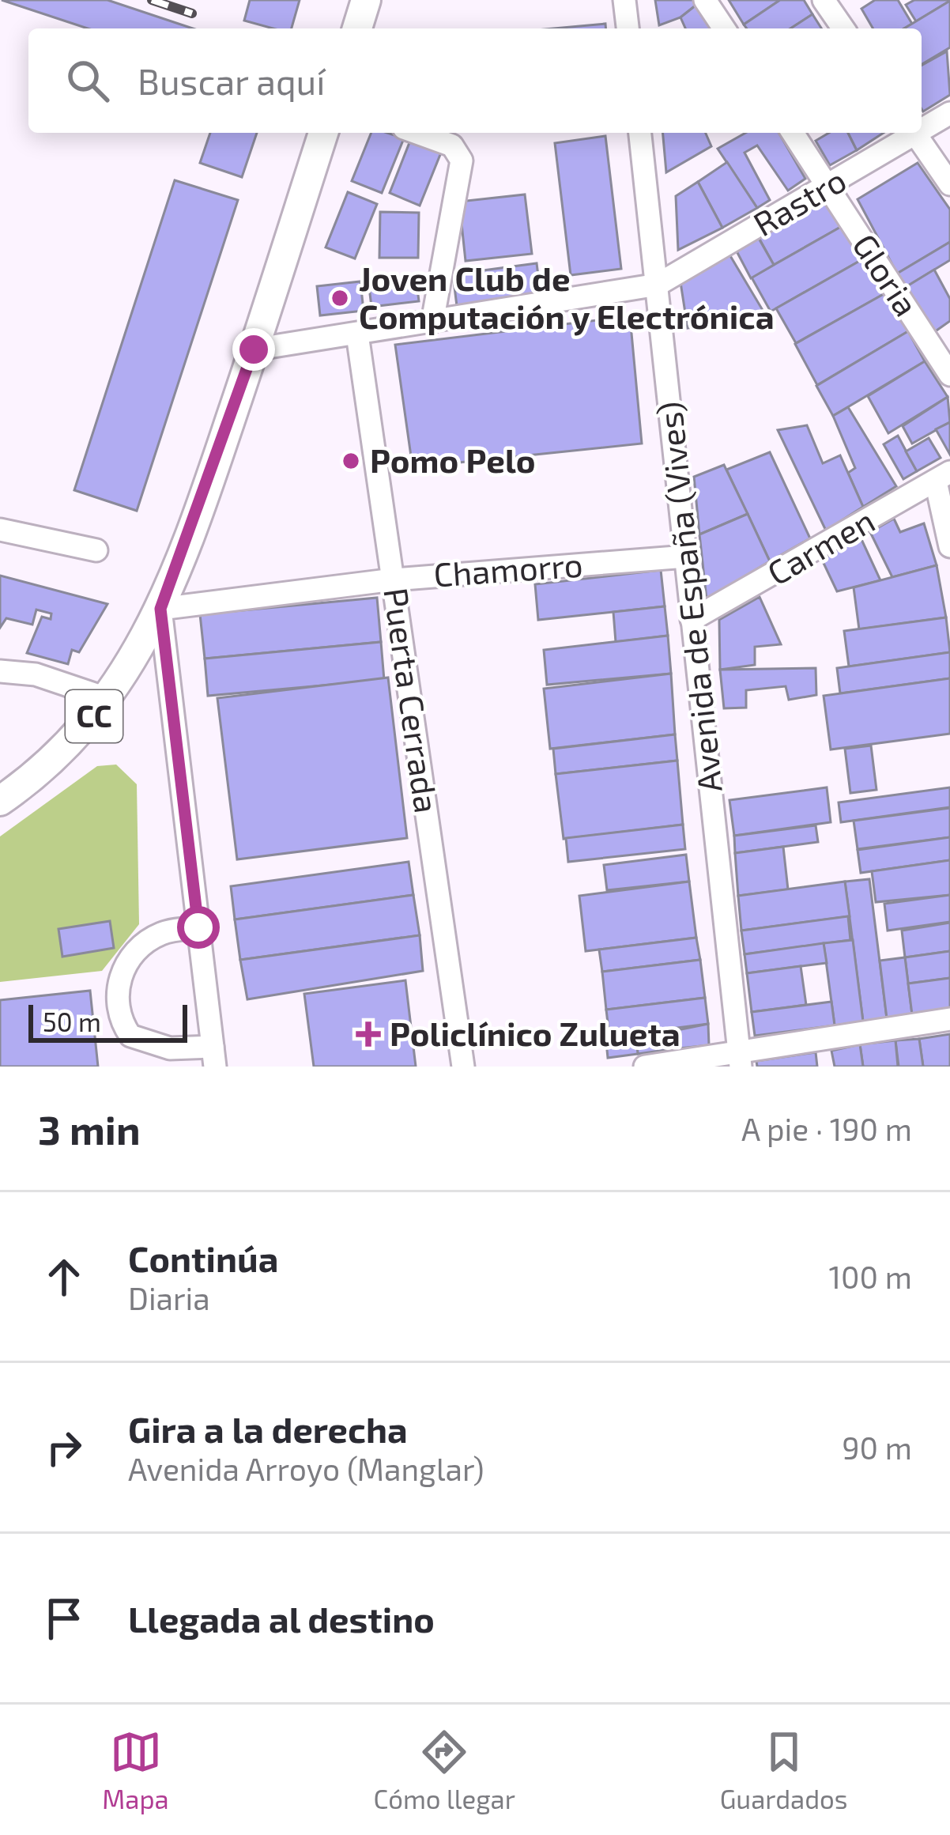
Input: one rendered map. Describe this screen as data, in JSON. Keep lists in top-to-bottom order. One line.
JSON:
{"streets":{"main road":["CC"],"street":["Rastro","Gloria","Carmen","Chamorro","Avenida de España (Vives)","Puerta Cerrada"]},"crossings":[["Rastro","Gloria"],["Rastro","Avenida de España (Vives)"],["Rastro","Puerta Cerrada"],["Rastro","CC"],["Carmen","Avenida de España (Vives)"],["Chamorro","Avenida de España (Vives)"],["Chamorro","Puerta Cerrada"],["Chamorro","CC"]],"places":{"other":["Joven Club de Computación y Electrónica","Pomo Pelo"],"health":["Policlínico Zulueta"]},"scale_bar":"50 m","page":{"search":"Buscar aquí","scale":"50 m","heading":["3 min","A pie · 190 m"],"list":[["Continúa","Diaria","100 m"],["Gira a la derecha","Avenida Arroyo (Manglar)","90 m"],"Llegada al destino"],"nav":["Mapa","Cómo llegar","Guardados"]}}
